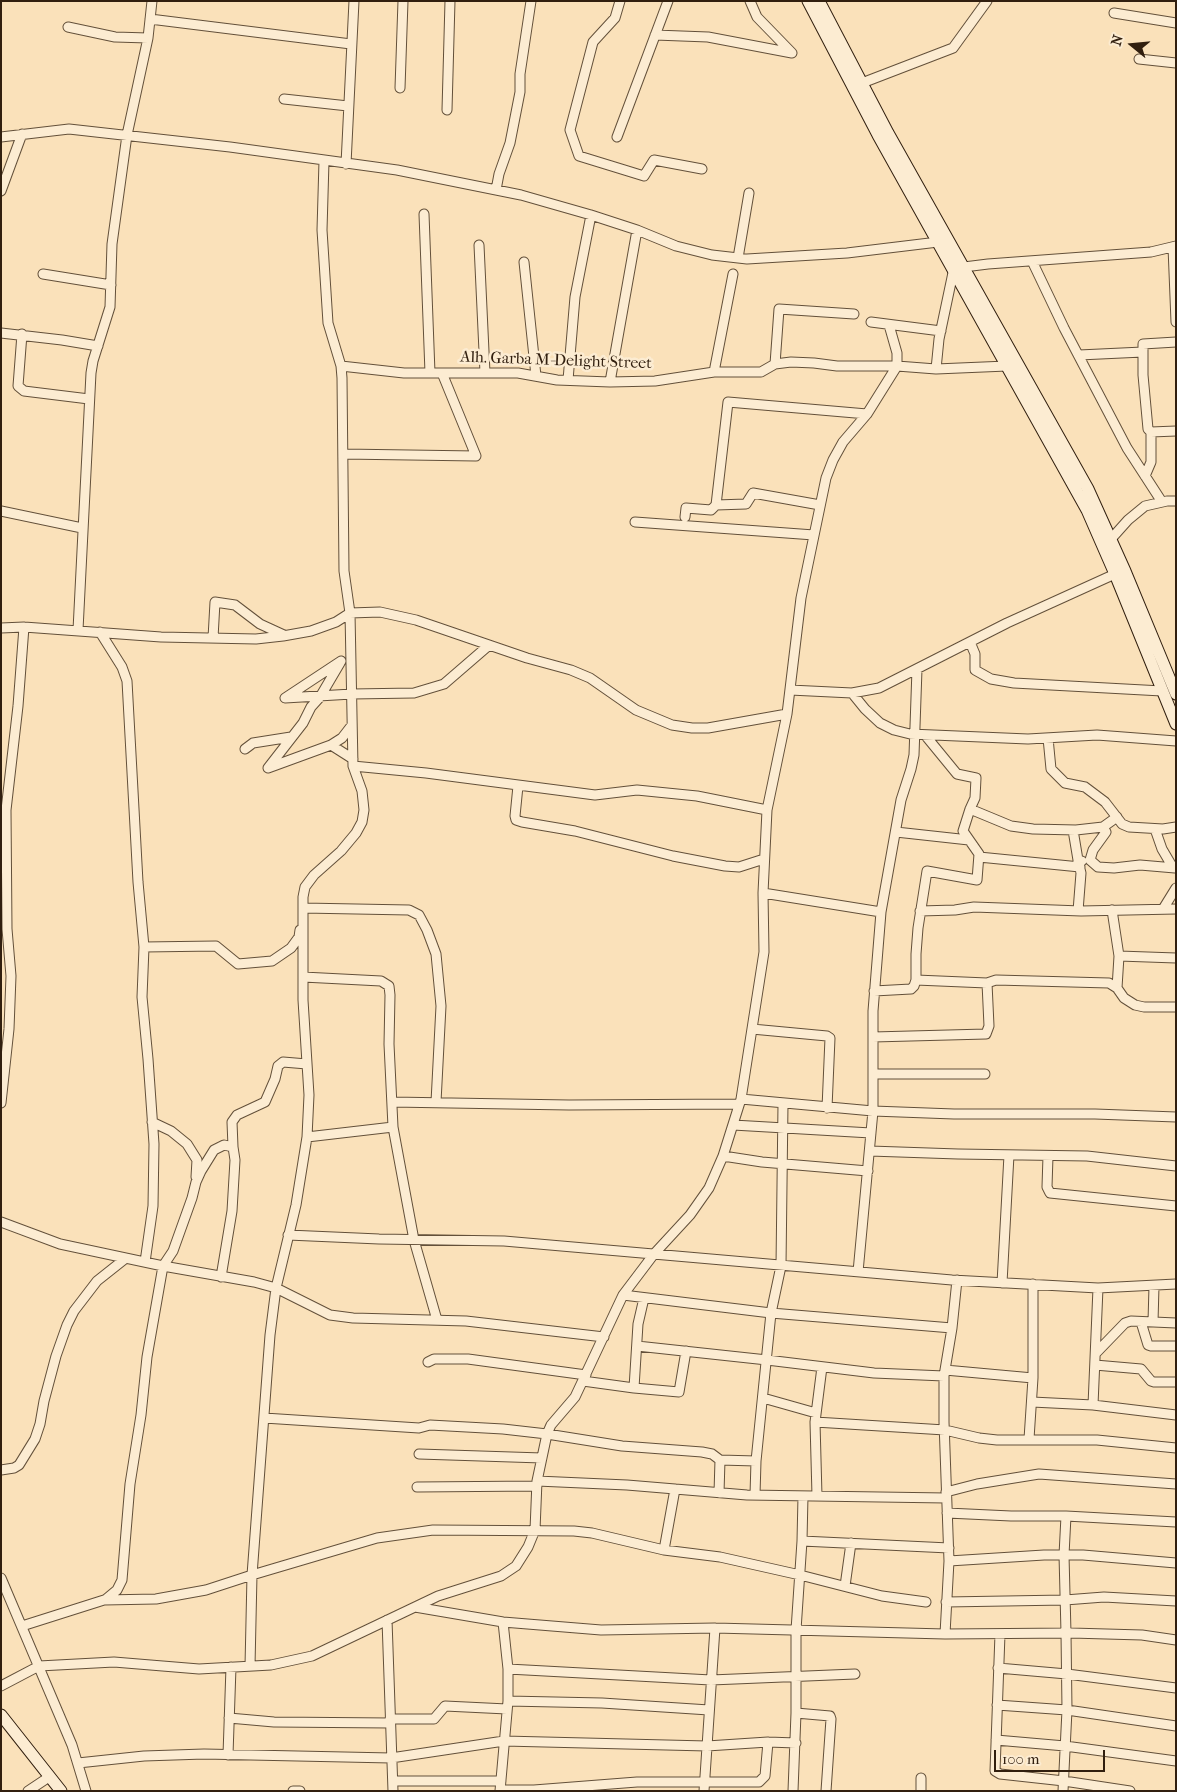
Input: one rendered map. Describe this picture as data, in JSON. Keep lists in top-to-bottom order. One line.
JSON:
{"streets":{"street":["Alh. Garba M-Delight Street"]},"scale_bar":"100 m","north":"left"}
